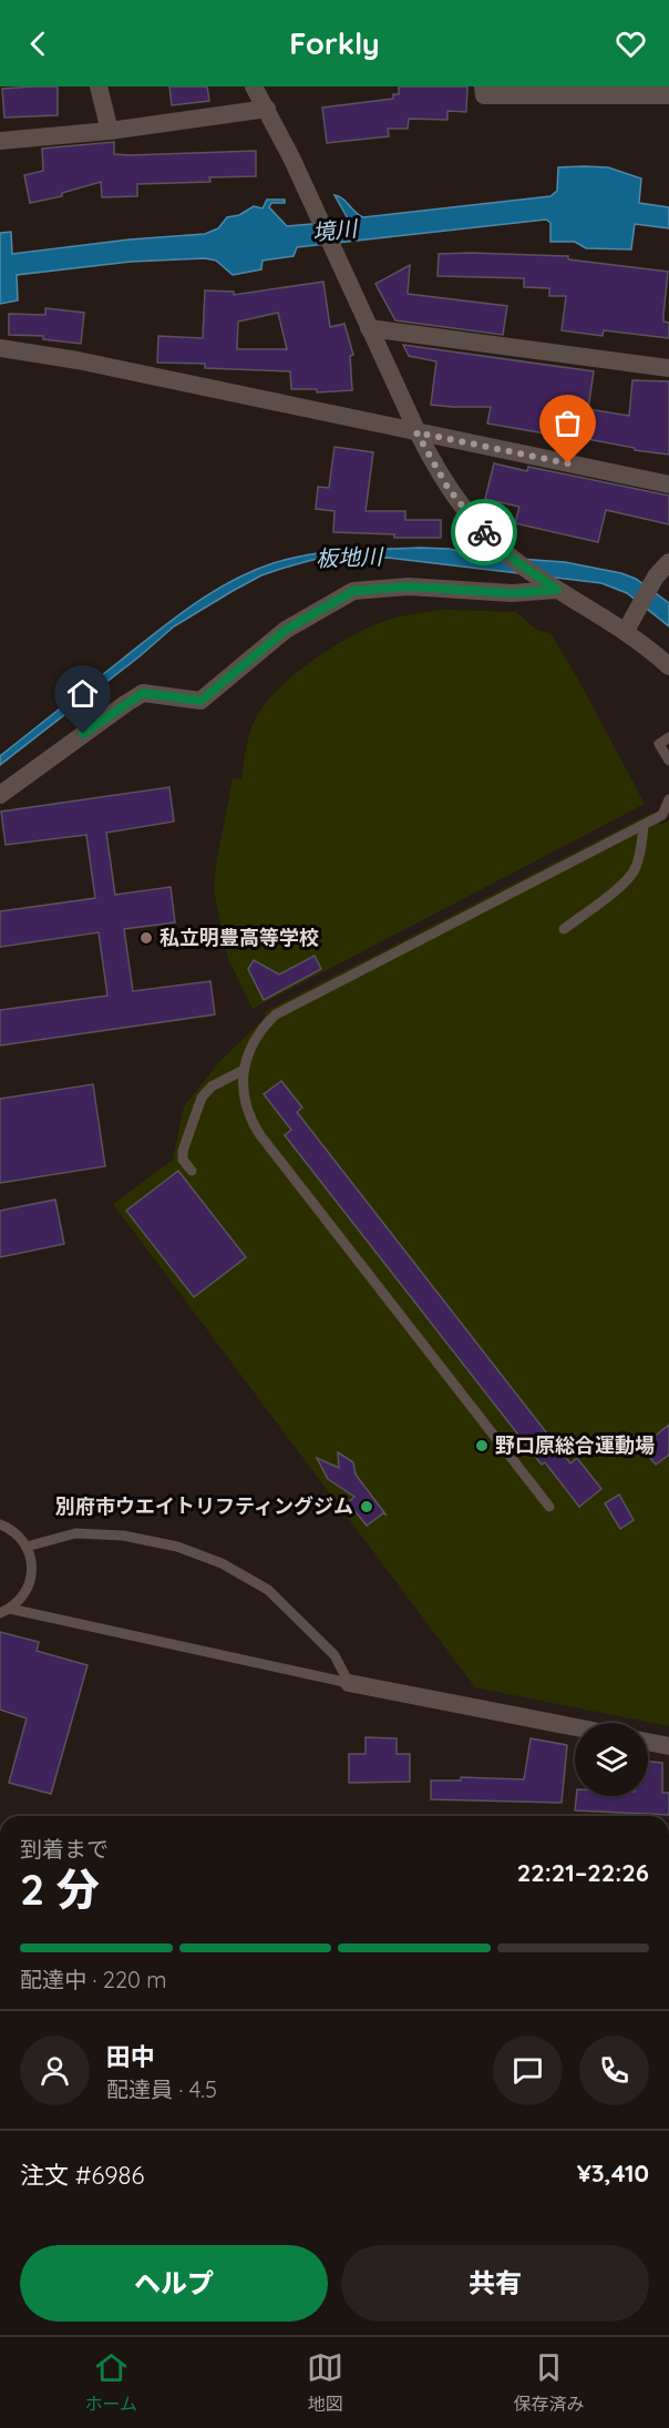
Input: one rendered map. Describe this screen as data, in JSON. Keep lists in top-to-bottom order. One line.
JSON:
{"water":["境川","板地川"],"places":["私立明豊高等学校","野口原総合運動場","別府市ウエイトリフティングジム"],"page":{"header":"Forkly","heading":["2 分","到着まで","22:21–22:26"],"panel":["田中","配達員 · 4.5","注文 #6986","¥3,410"],"bar":"配達中 · 220 m","buttons":["ヘルプ","共有"],"tabs":["ホーム","地図","保存済み"]}}
